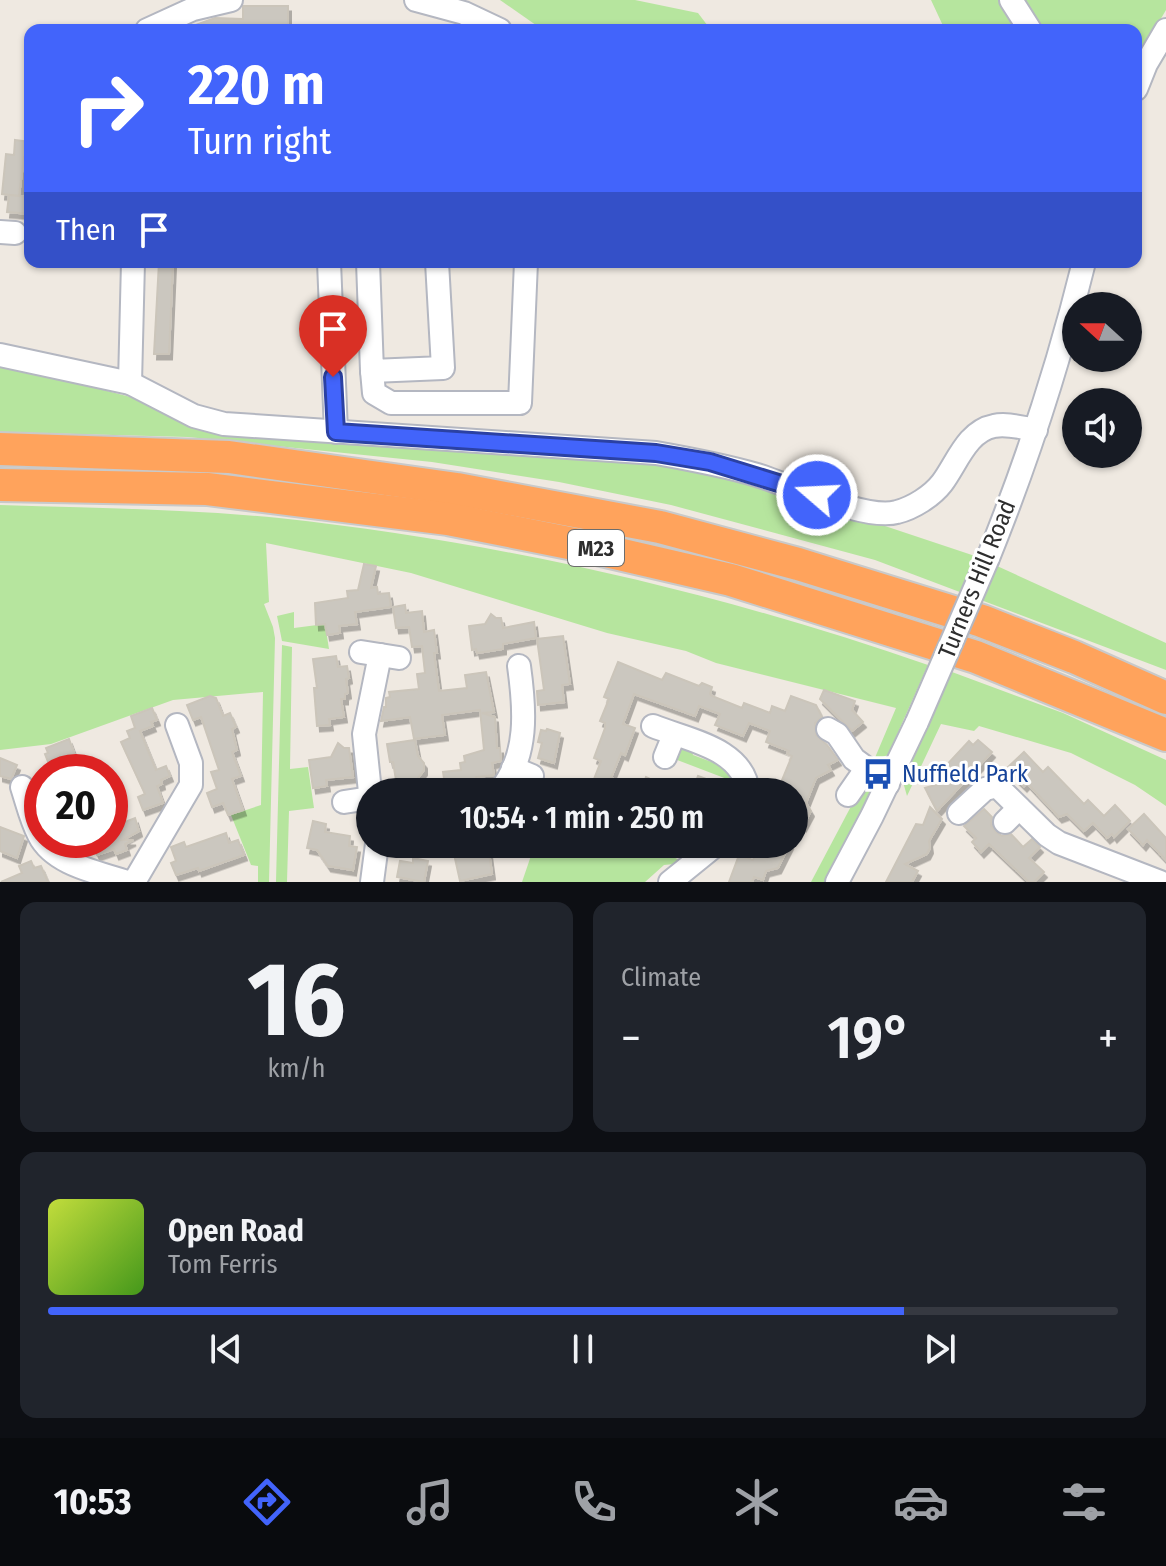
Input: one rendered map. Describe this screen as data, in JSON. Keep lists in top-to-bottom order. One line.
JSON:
{"streets":{"highway":["M23"],"street":["Turners Hill Road"]},"places":{"bus stop":["Nuffield Park"]},"north":"left","page":{"turn":["220 m","Turn right"],"then":"Then","limit":"20","trip":"10:54 · 1 min · 250 m","tile":[["16","km/h"],"Climate"],"heat":["−","19°","+"],"song":["Open Road","Tom Ferris"],"tabs":"10:53"}}
